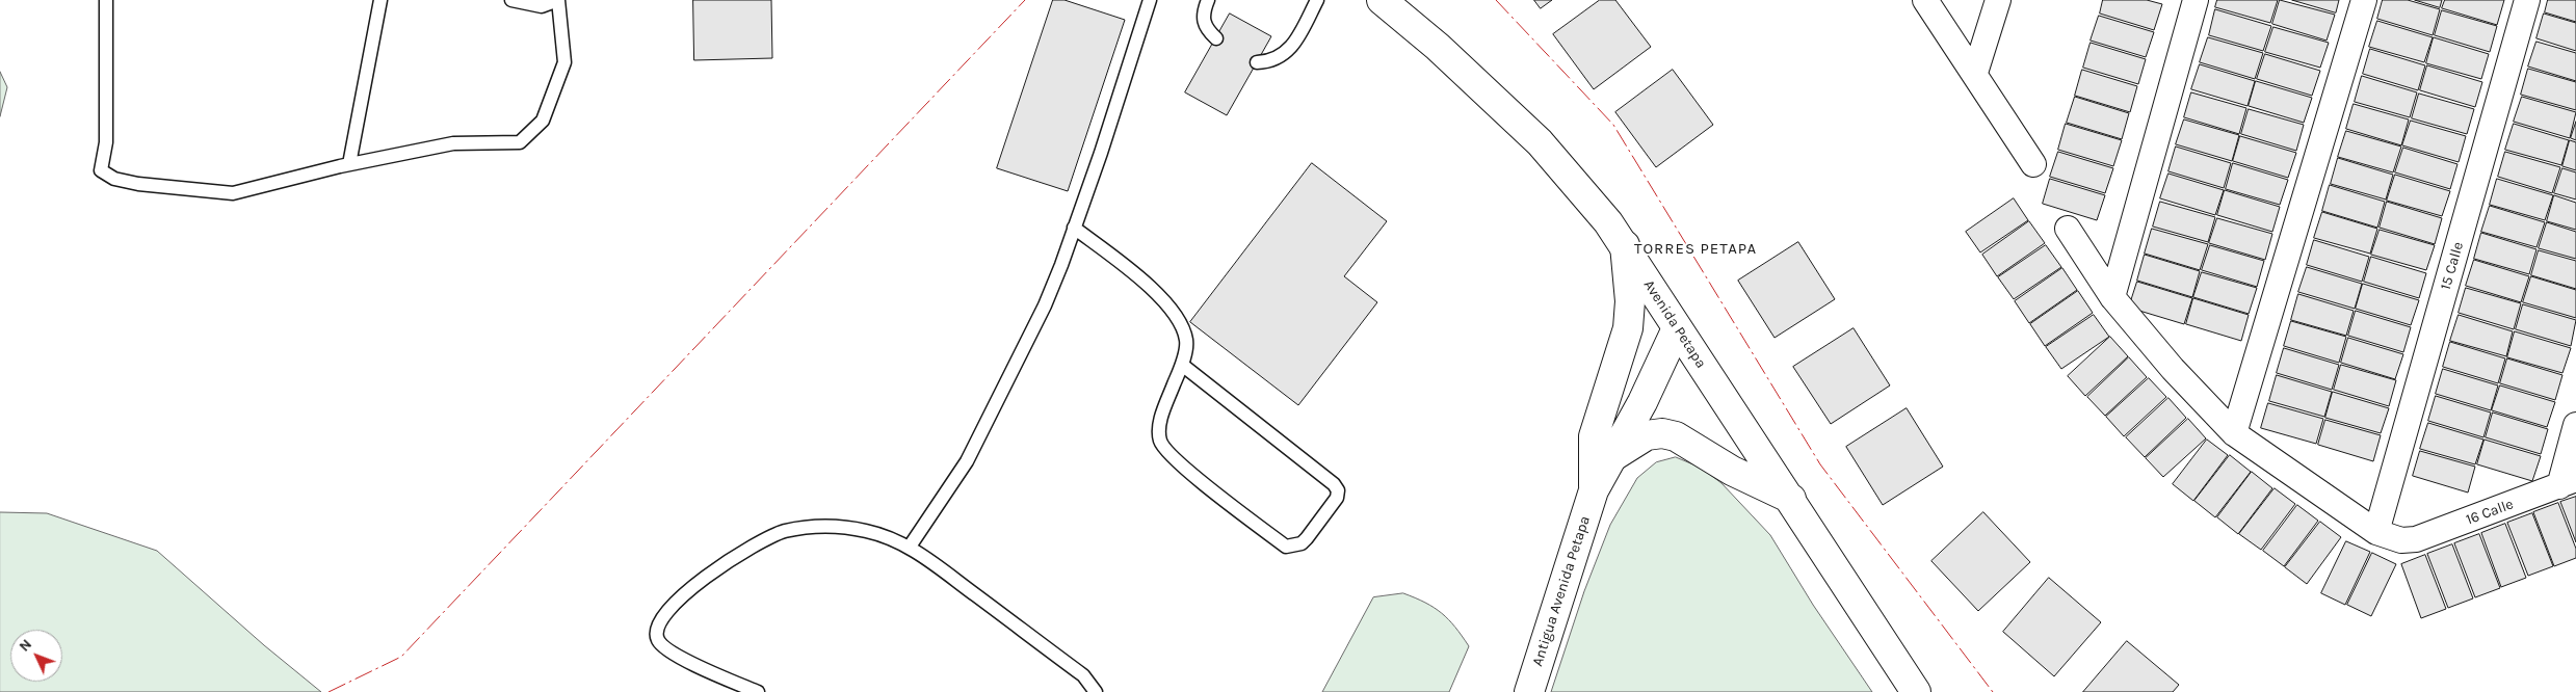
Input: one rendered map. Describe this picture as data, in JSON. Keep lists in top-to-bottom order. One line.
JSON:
{"streets":{"main road":["Avenida Petapa","Antigua Avenida Petapa"],"street":["15 Calle","16 Calle"]},"crossings":[["15 Calle","16 Calle"],["Avenida Petapa","Antigua Avenida Petapa"]],"districts":["TORRES PETAPA"],"north":"top left"}
